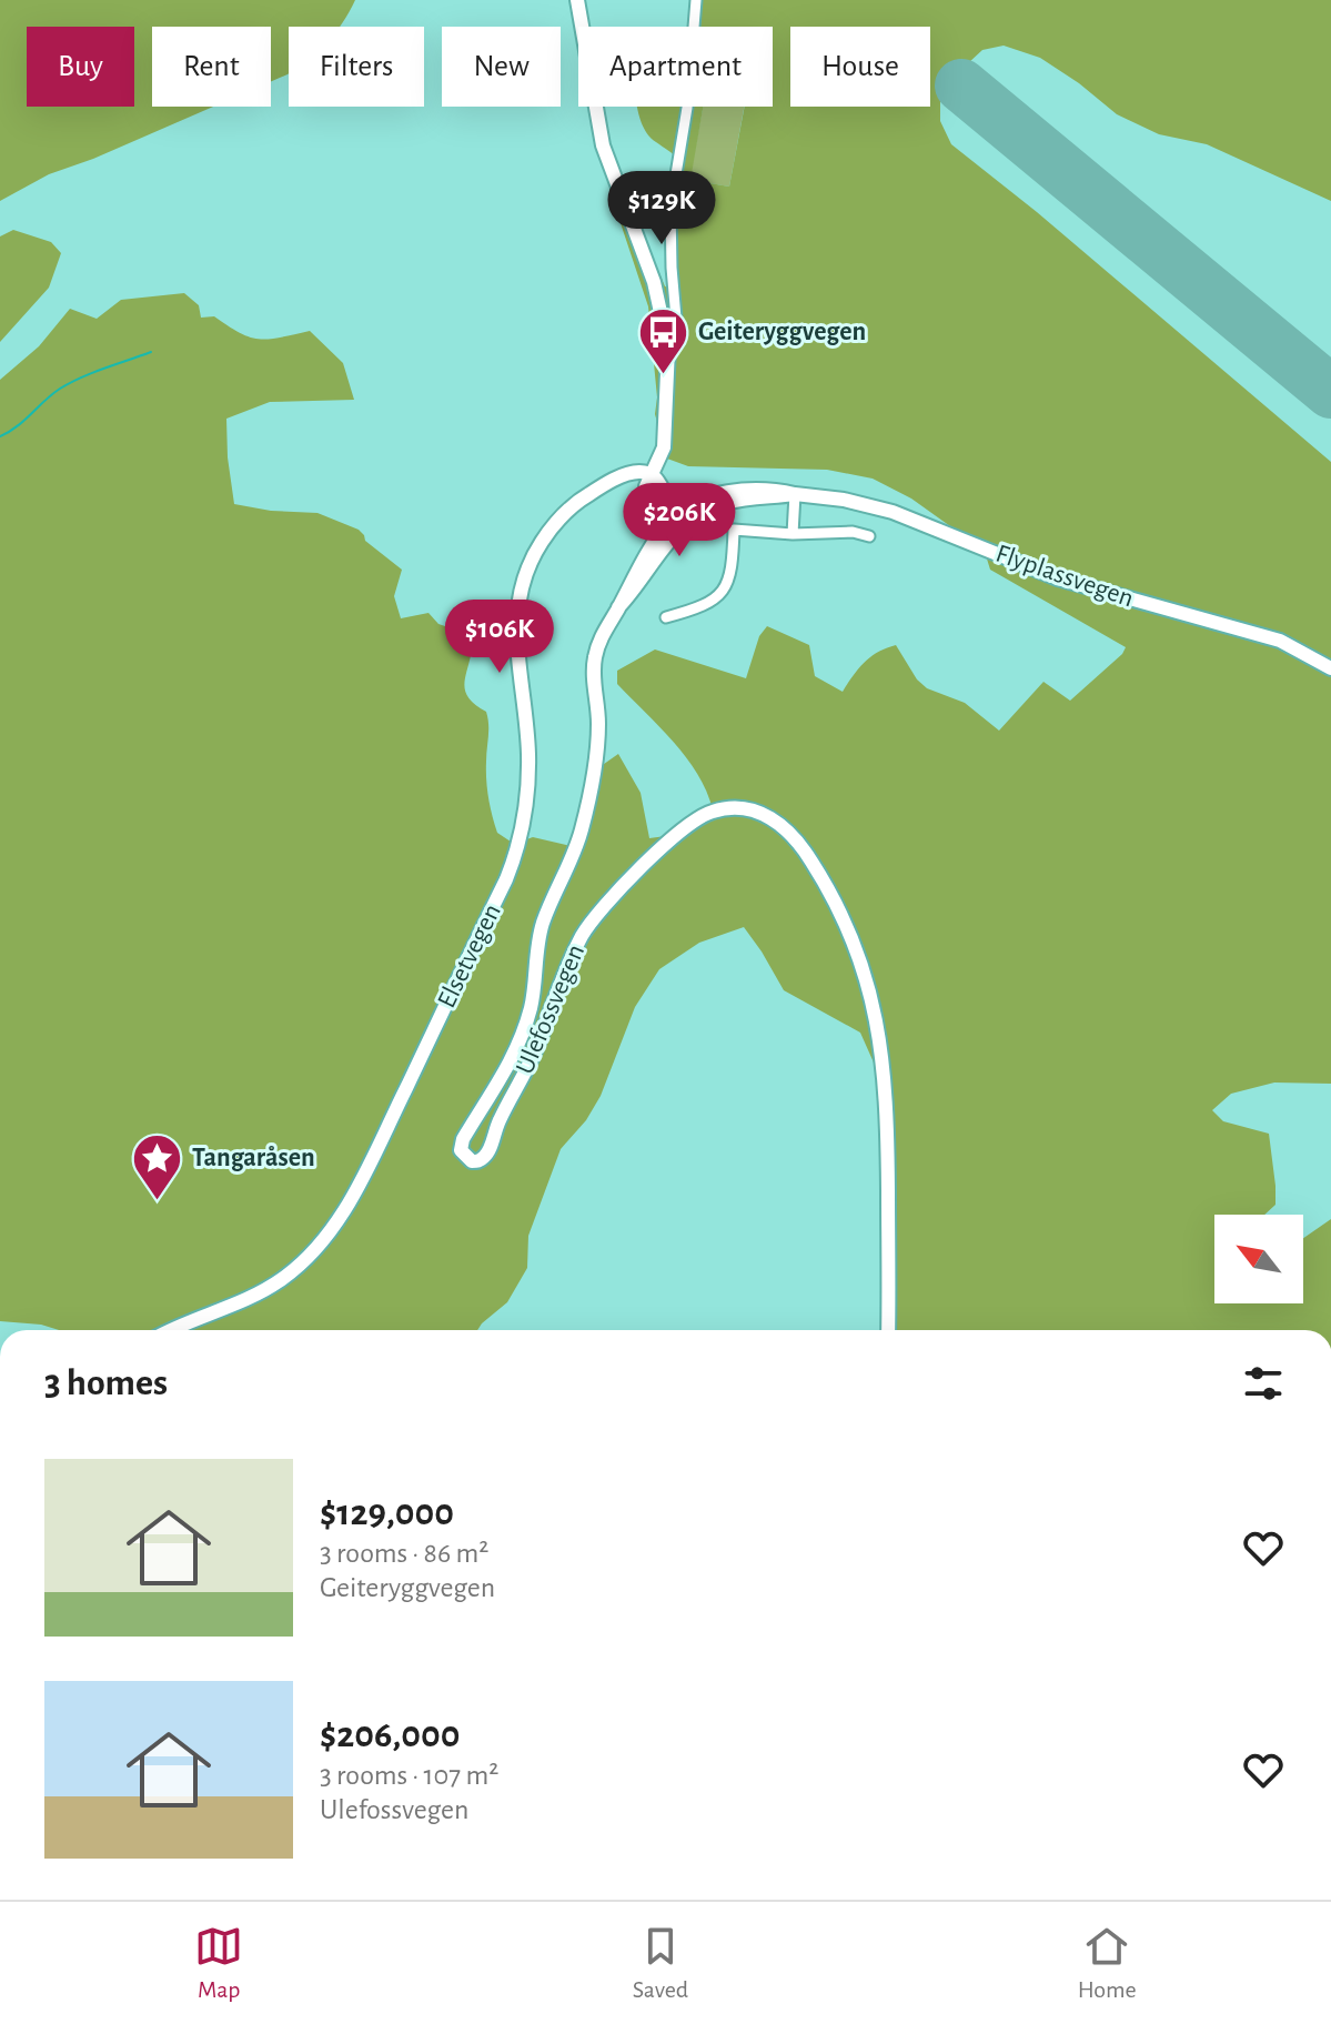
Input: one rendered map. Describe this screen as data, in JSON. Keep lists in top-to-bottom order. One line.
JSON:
{"streets":{"street":["Flyplassvegen","Elsetvegen","Ulefossvegen"]},"crossings":[["Flyplassvegen","Ulefossvegen"]],"places":{"bus stop":["Geiteryggvegen"],"place":["Tangaråsen"]},"north":"top left","page":{"chip":["Buy","Rent","Filters","New","Apartment","House"],"price":["$129K","$206K","$106K"],"heading":"3 homes","list":[{"name":"$129,000","note":"3 rooms · 86 m² · Geiteryggvegen"},{"name":"$206,000","note":"3 rooms · 107 m² · Ulefossvegen"}],"tabs":["Map","Saved","Home"]}}
